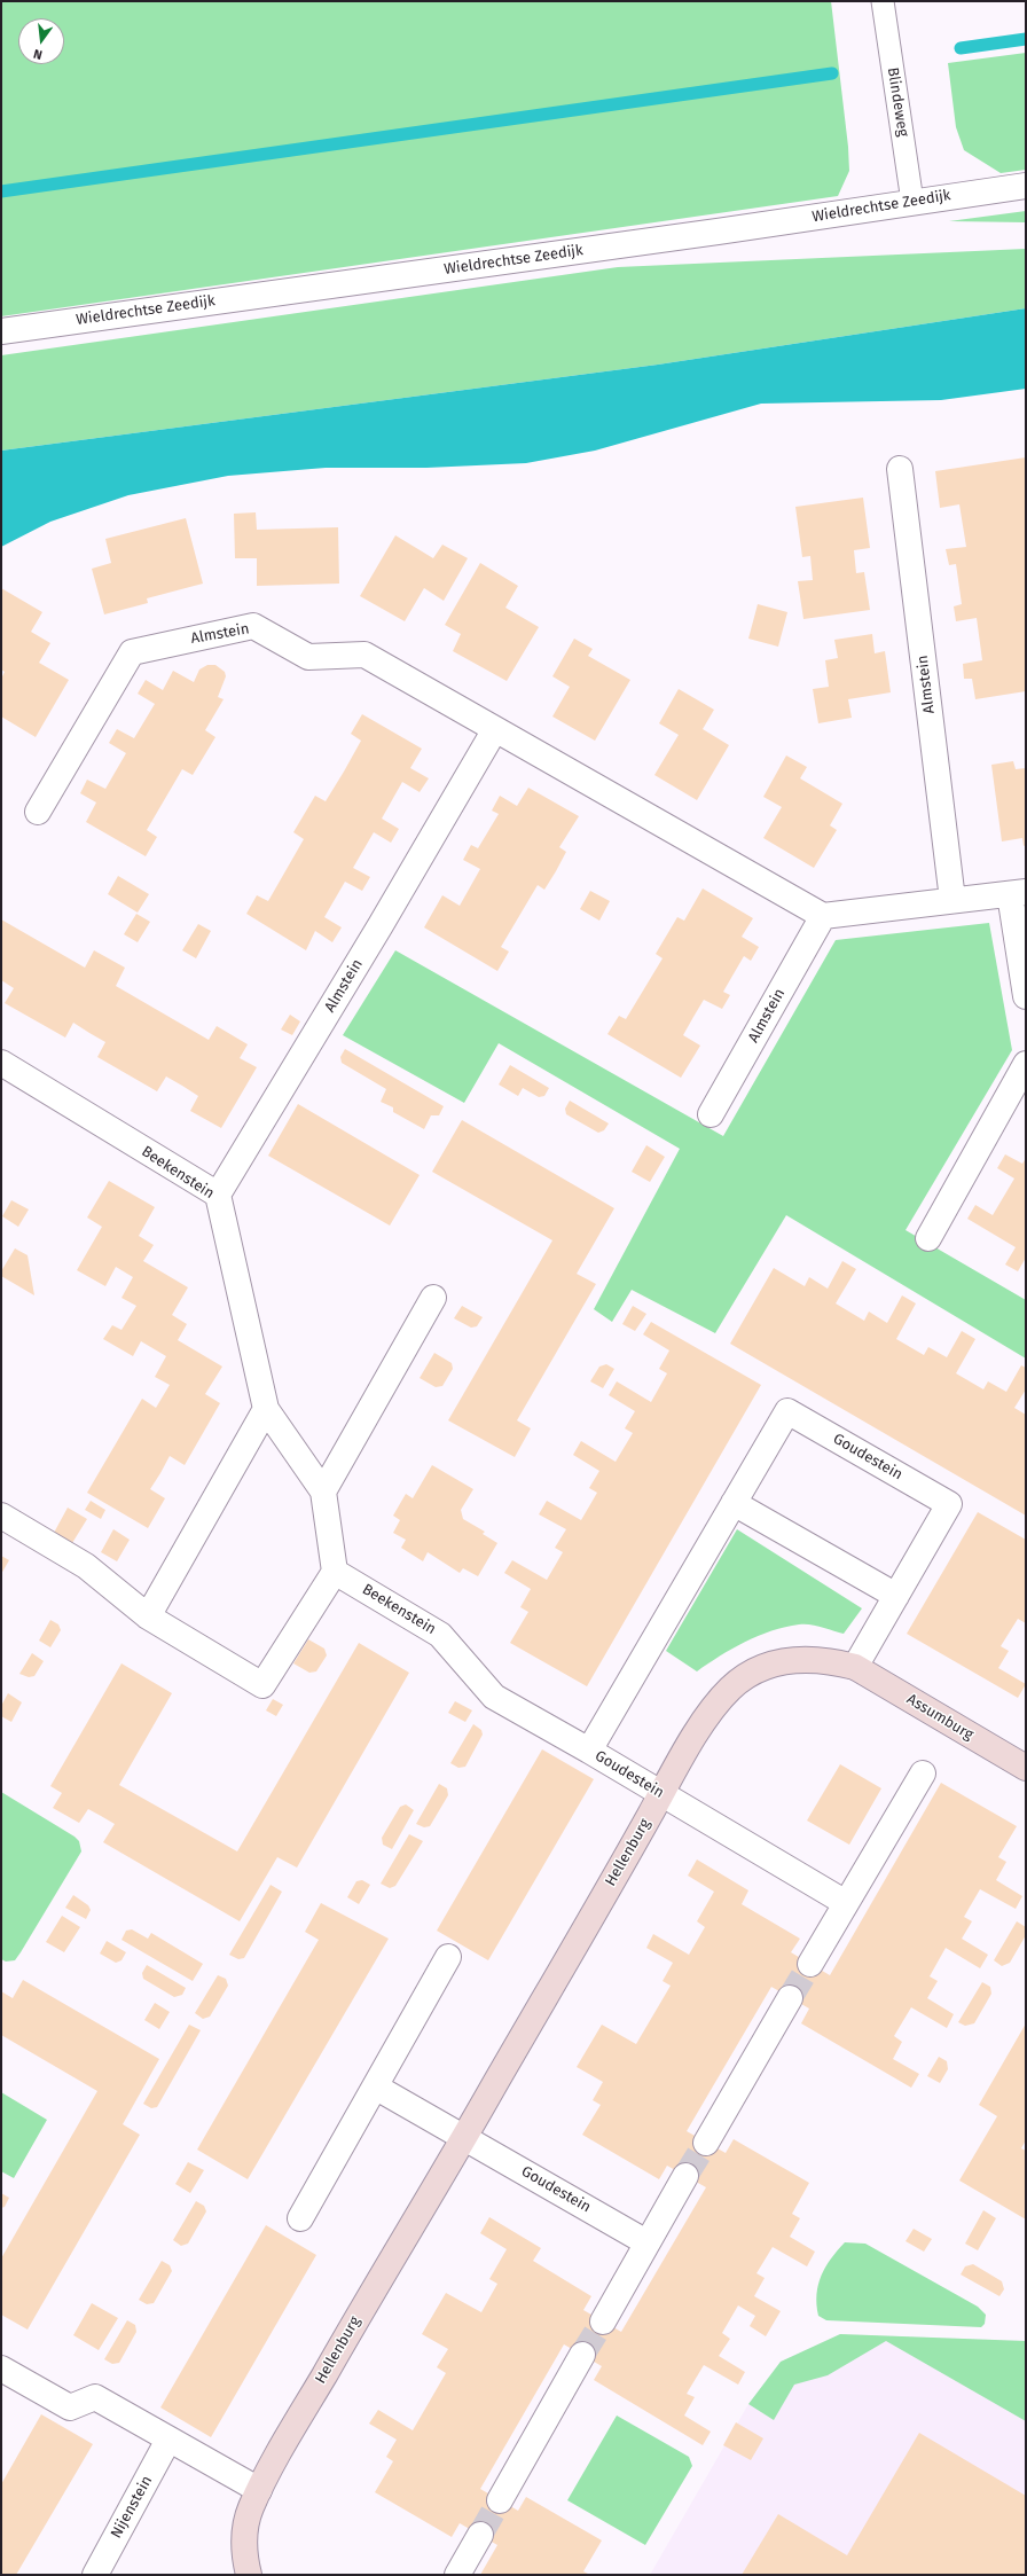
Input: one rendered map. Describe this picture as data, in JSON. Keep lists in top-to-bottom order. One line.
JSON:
{"streets":{"street":["Wieldrechtse Zeedijk","Almstein","Beekenstein","Goudestein","Assumburg","Hellenburg","Nijenstein"],"lane":["Blindeweg"]},"crossings":[["Blindeweg","Wieldrechtse Zeedijk"],["Almstein","Beekenstein"],["Beekenstein","Goudestein"],["Goudestein","Assumburg"],["Goudestein","Hellenburg"],["Assumburg","Hellenburg"]],"north":"bottom"}
